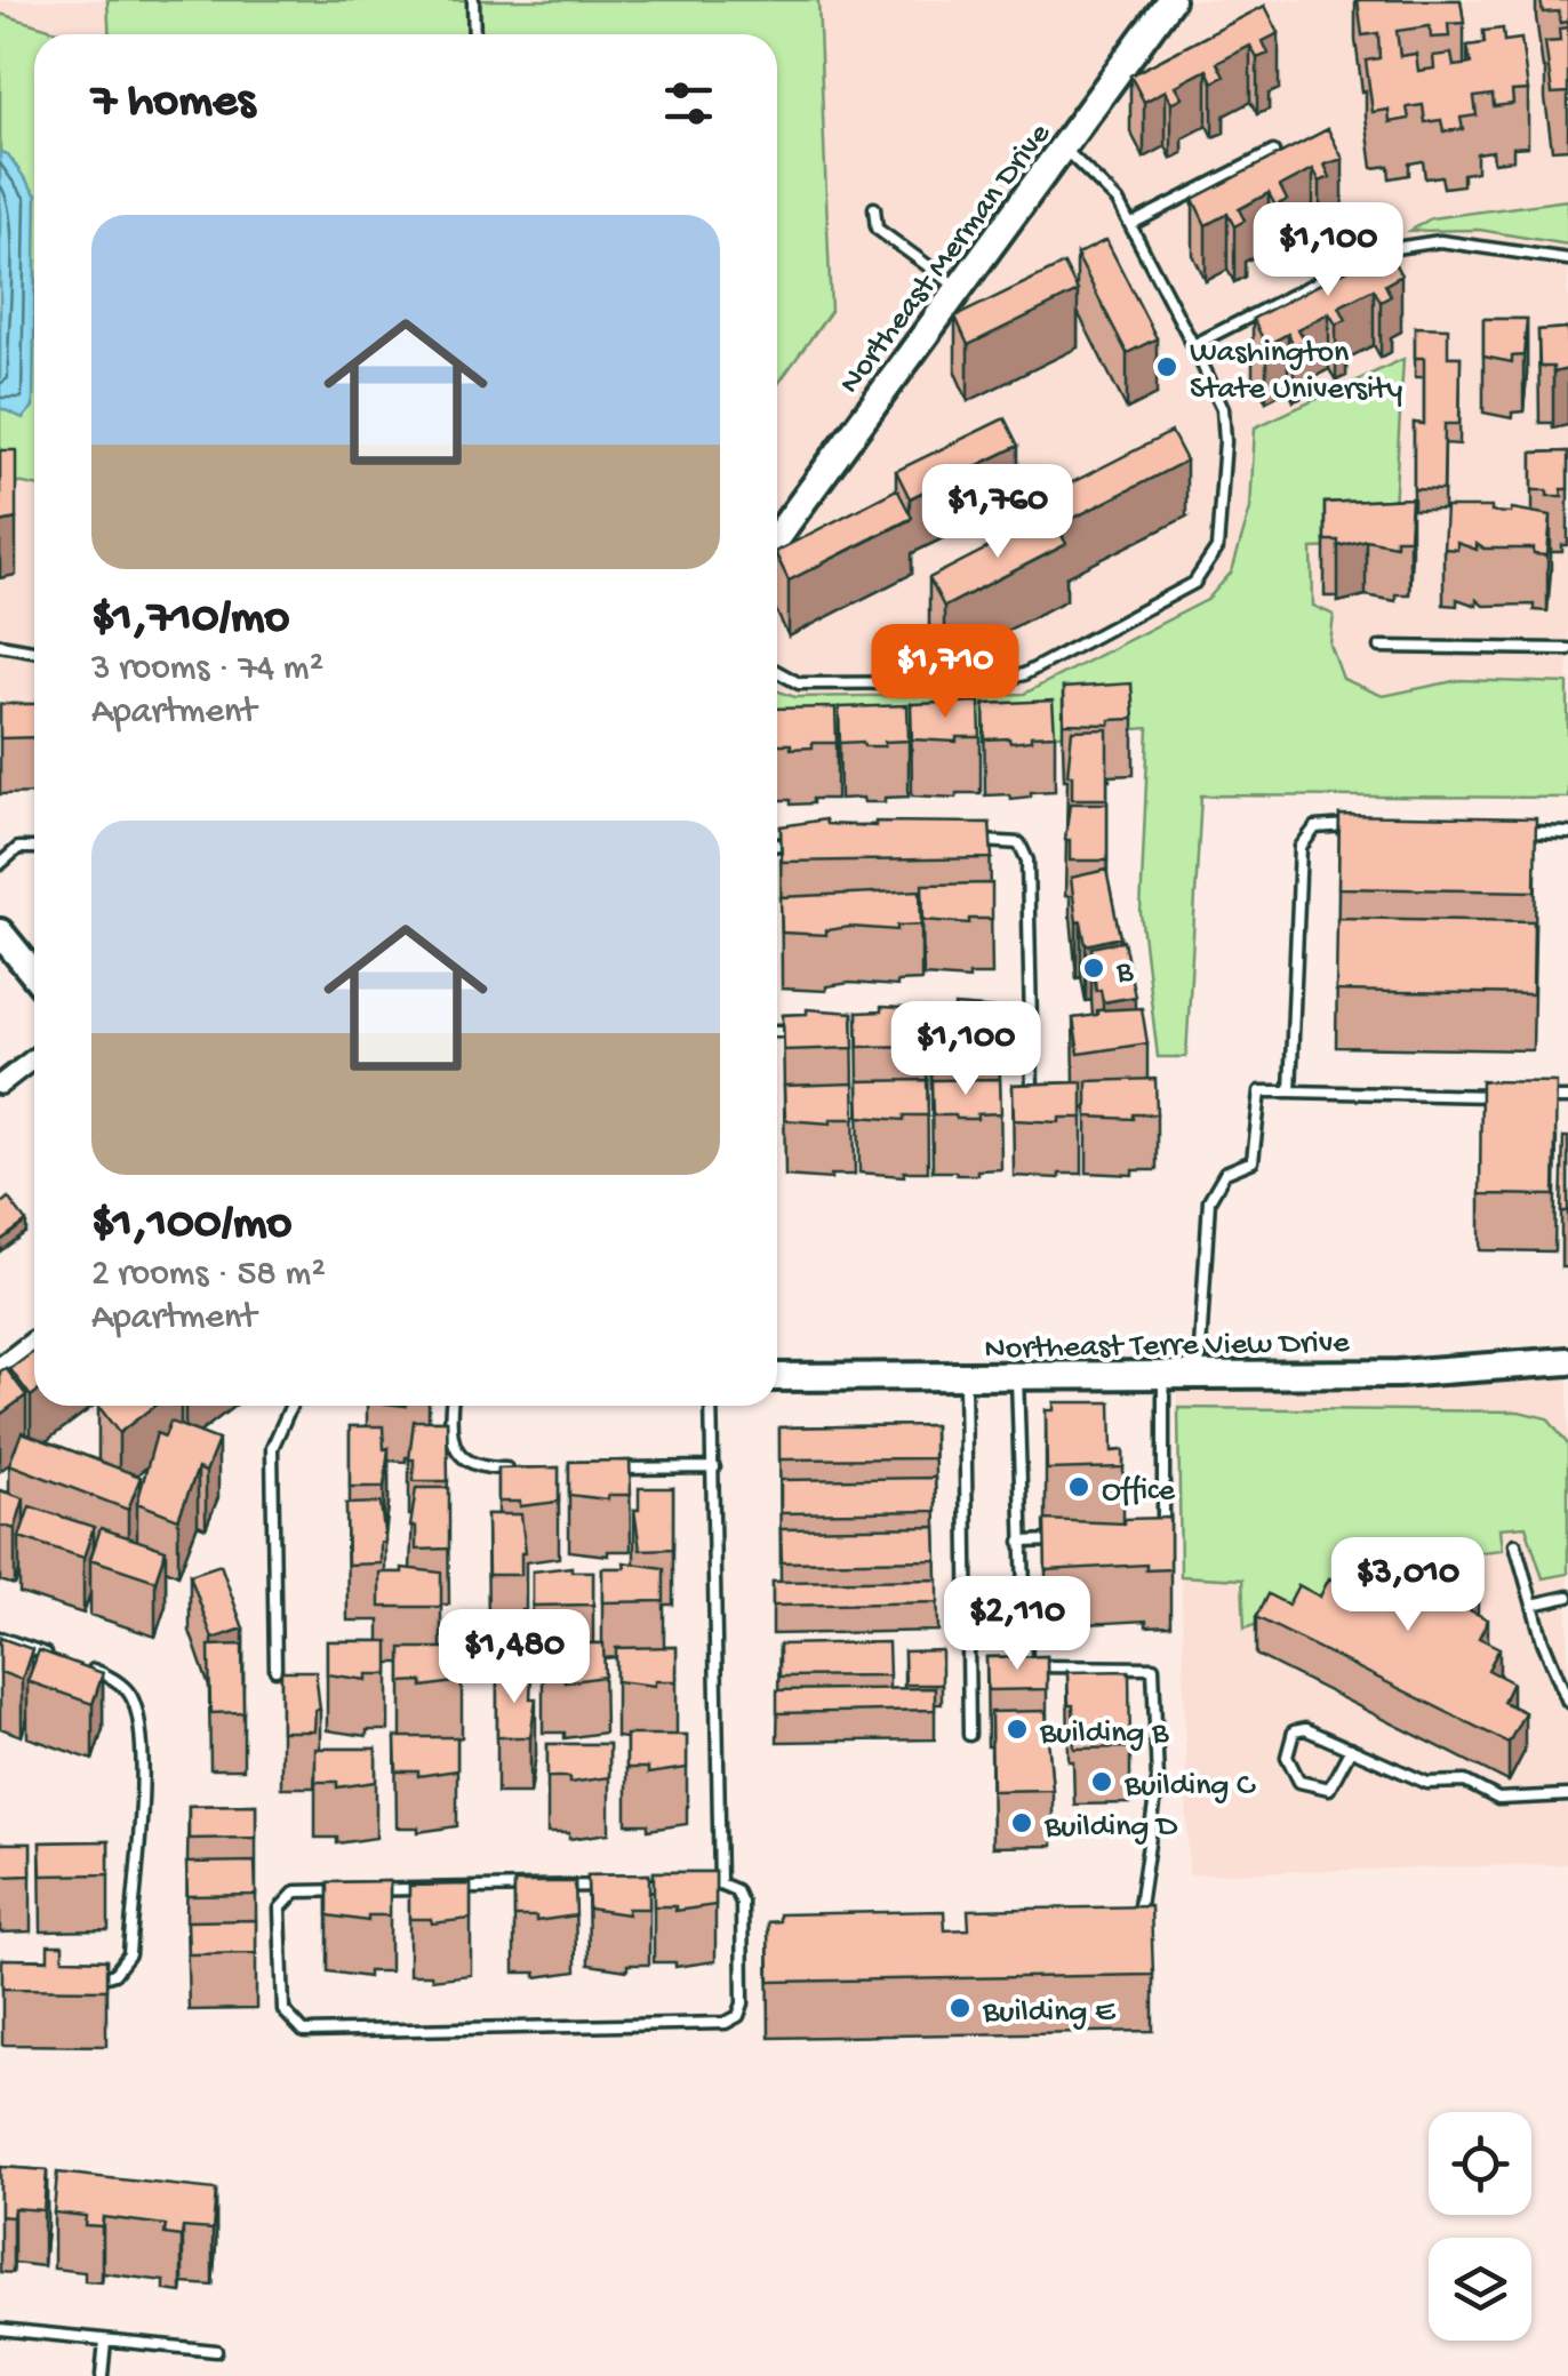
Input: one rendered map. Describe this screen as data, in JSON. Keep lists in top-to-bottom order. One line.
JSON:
{"streets":{"main road":["Northeast Merman Drive","Northeast Terre View Drive"]},"places":["Washington State University","B","Office","Building B","Building C","Building D","Building E"],"page":{"heading":"7 homes","list":[{"name":"$1,710/mo","note":"3 rooms · 74 m² · Apartment"},{"name":"$1,100/mo","note":"2 rooms · 58 m² · Apartment"}],"price":["$1,100","$1,760","$1,710","$1,100","$3,010","$2,110","$1,480"]}}
